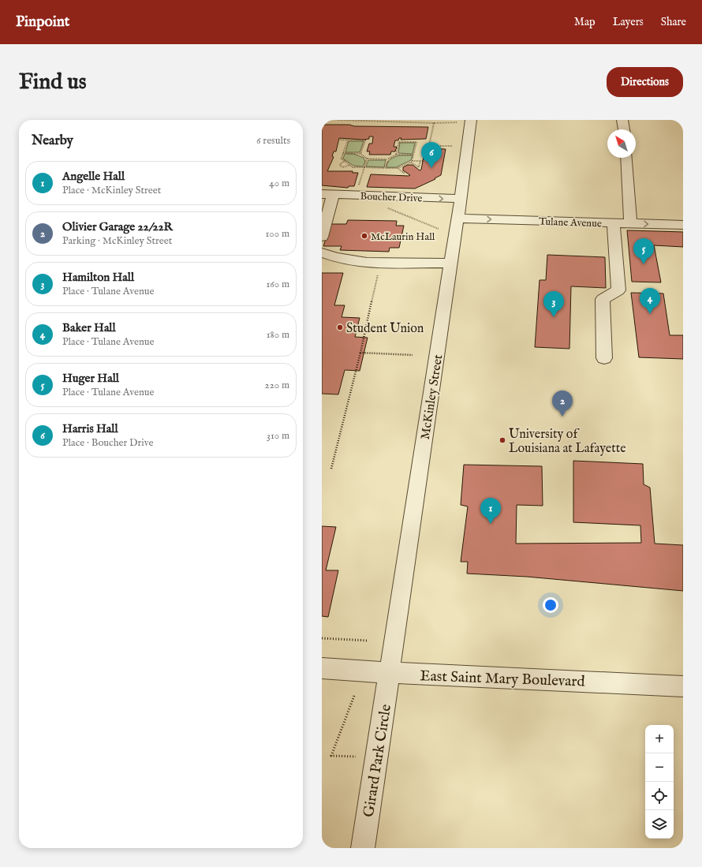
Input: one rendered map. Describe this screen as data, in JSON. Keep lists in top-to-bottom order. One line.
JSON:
{"streets":{"street":["Boucher Drive","Tulane Avenue","McKinley Street","East Saint Mary Boulevard","Girard Park Circle"]},"crossings":[["Boucher Drive","McKinley Street"],["Tulane Avenue","McKinley Street"],["McKinley Street","East Saint Mary Boulevard"],["McKinley Street","Girard Park Circle"],["East Saint Mary Boulevard","Girard Park Circle"]],"one_way":["Tulane Avenue"],"places":["McLaurin Hall","Student Union","University of Louisiana at Lafayette"],"north":"top left","page":{"header":"Pinpoint","nav":["Map","Layers","Share"],"buttons":"Directions","title":"Find us","heading":["Nearby","6 results"],"pins":["6","5","4","3","2","1"],"list":[{"mark":"1","name":"Angelle Hall","note":"Place · McKinley Street","value":"40 m"},{"mark":"2","name":"Olivier Garage 22/22R","note":"Parking · McKinley Street","value":"100 m"},{"mark":"3","name":"Hamilton Hall","note":"Place · Tulane Avenue","value":"160 m"},{"mark":"4","name":"Baker Hall","note":"Place · Tulane Avenue","value":"180 m"},{"mark":"5","name":"Huger Hall","note":"Place · Tulane Avenue","value":"220 m"},{"mark":"6","name":"Harris Hall","note":"Place · Boucher Drive","value":"310 m"}],"map_buttons":["+","−"]}}
